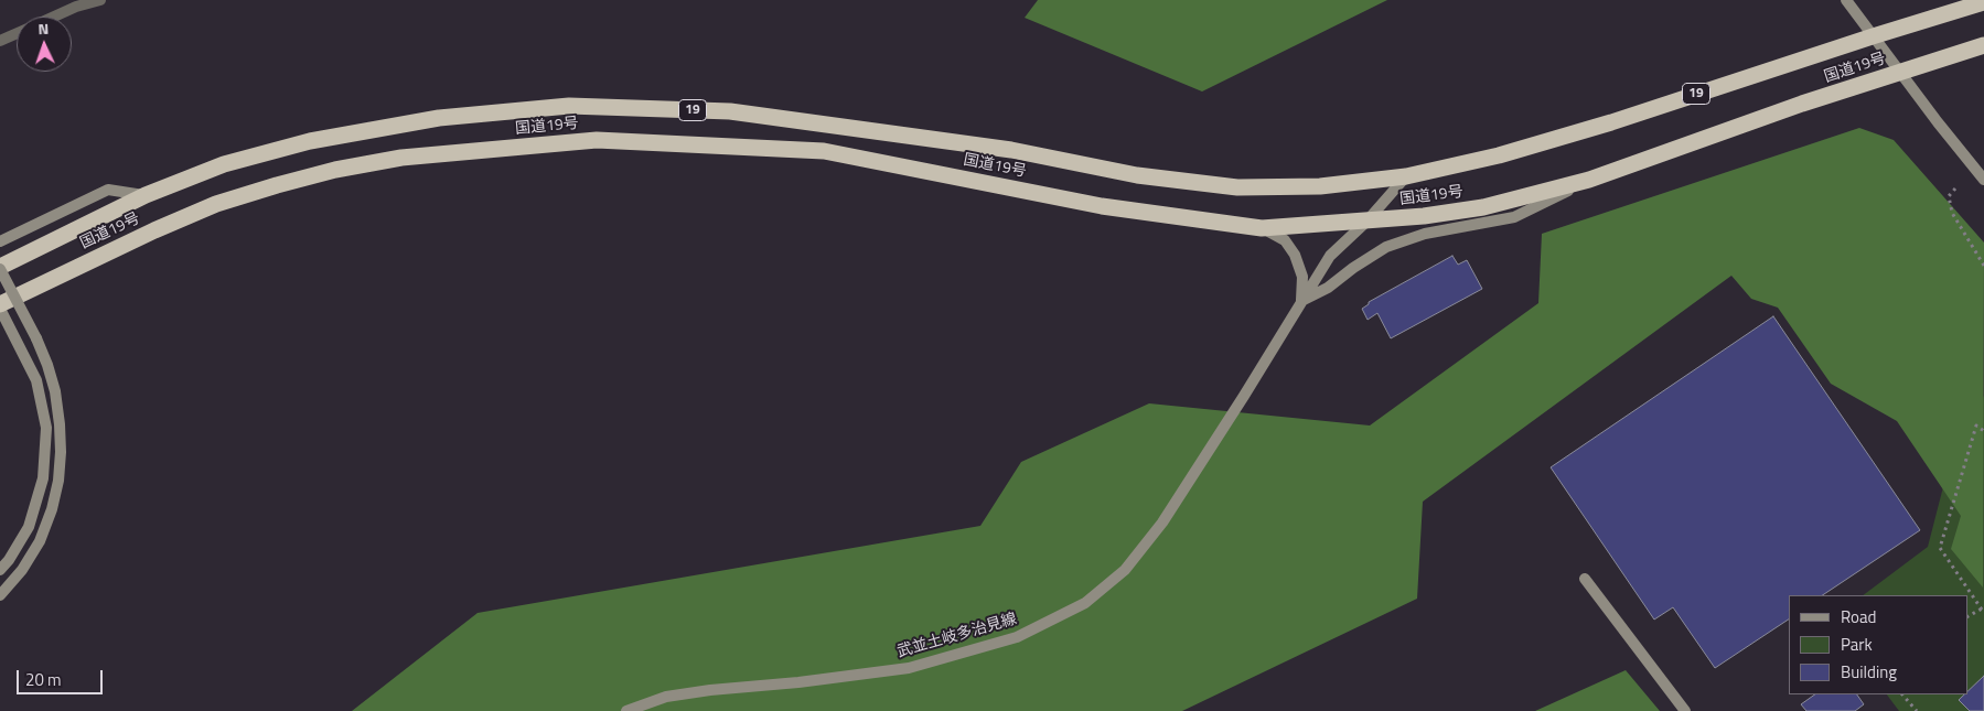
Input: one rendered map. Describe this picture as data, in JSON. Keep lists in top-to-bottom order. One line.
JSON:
{"streets":{"highway":["国道19号","19"],"main road":["武並土岐多治見線"]},"crossings":[["国道19号","武並土岐多治見線"]],"legend":["Road","Park","Building"],"scale_bar":"20 m","north":"top"}
